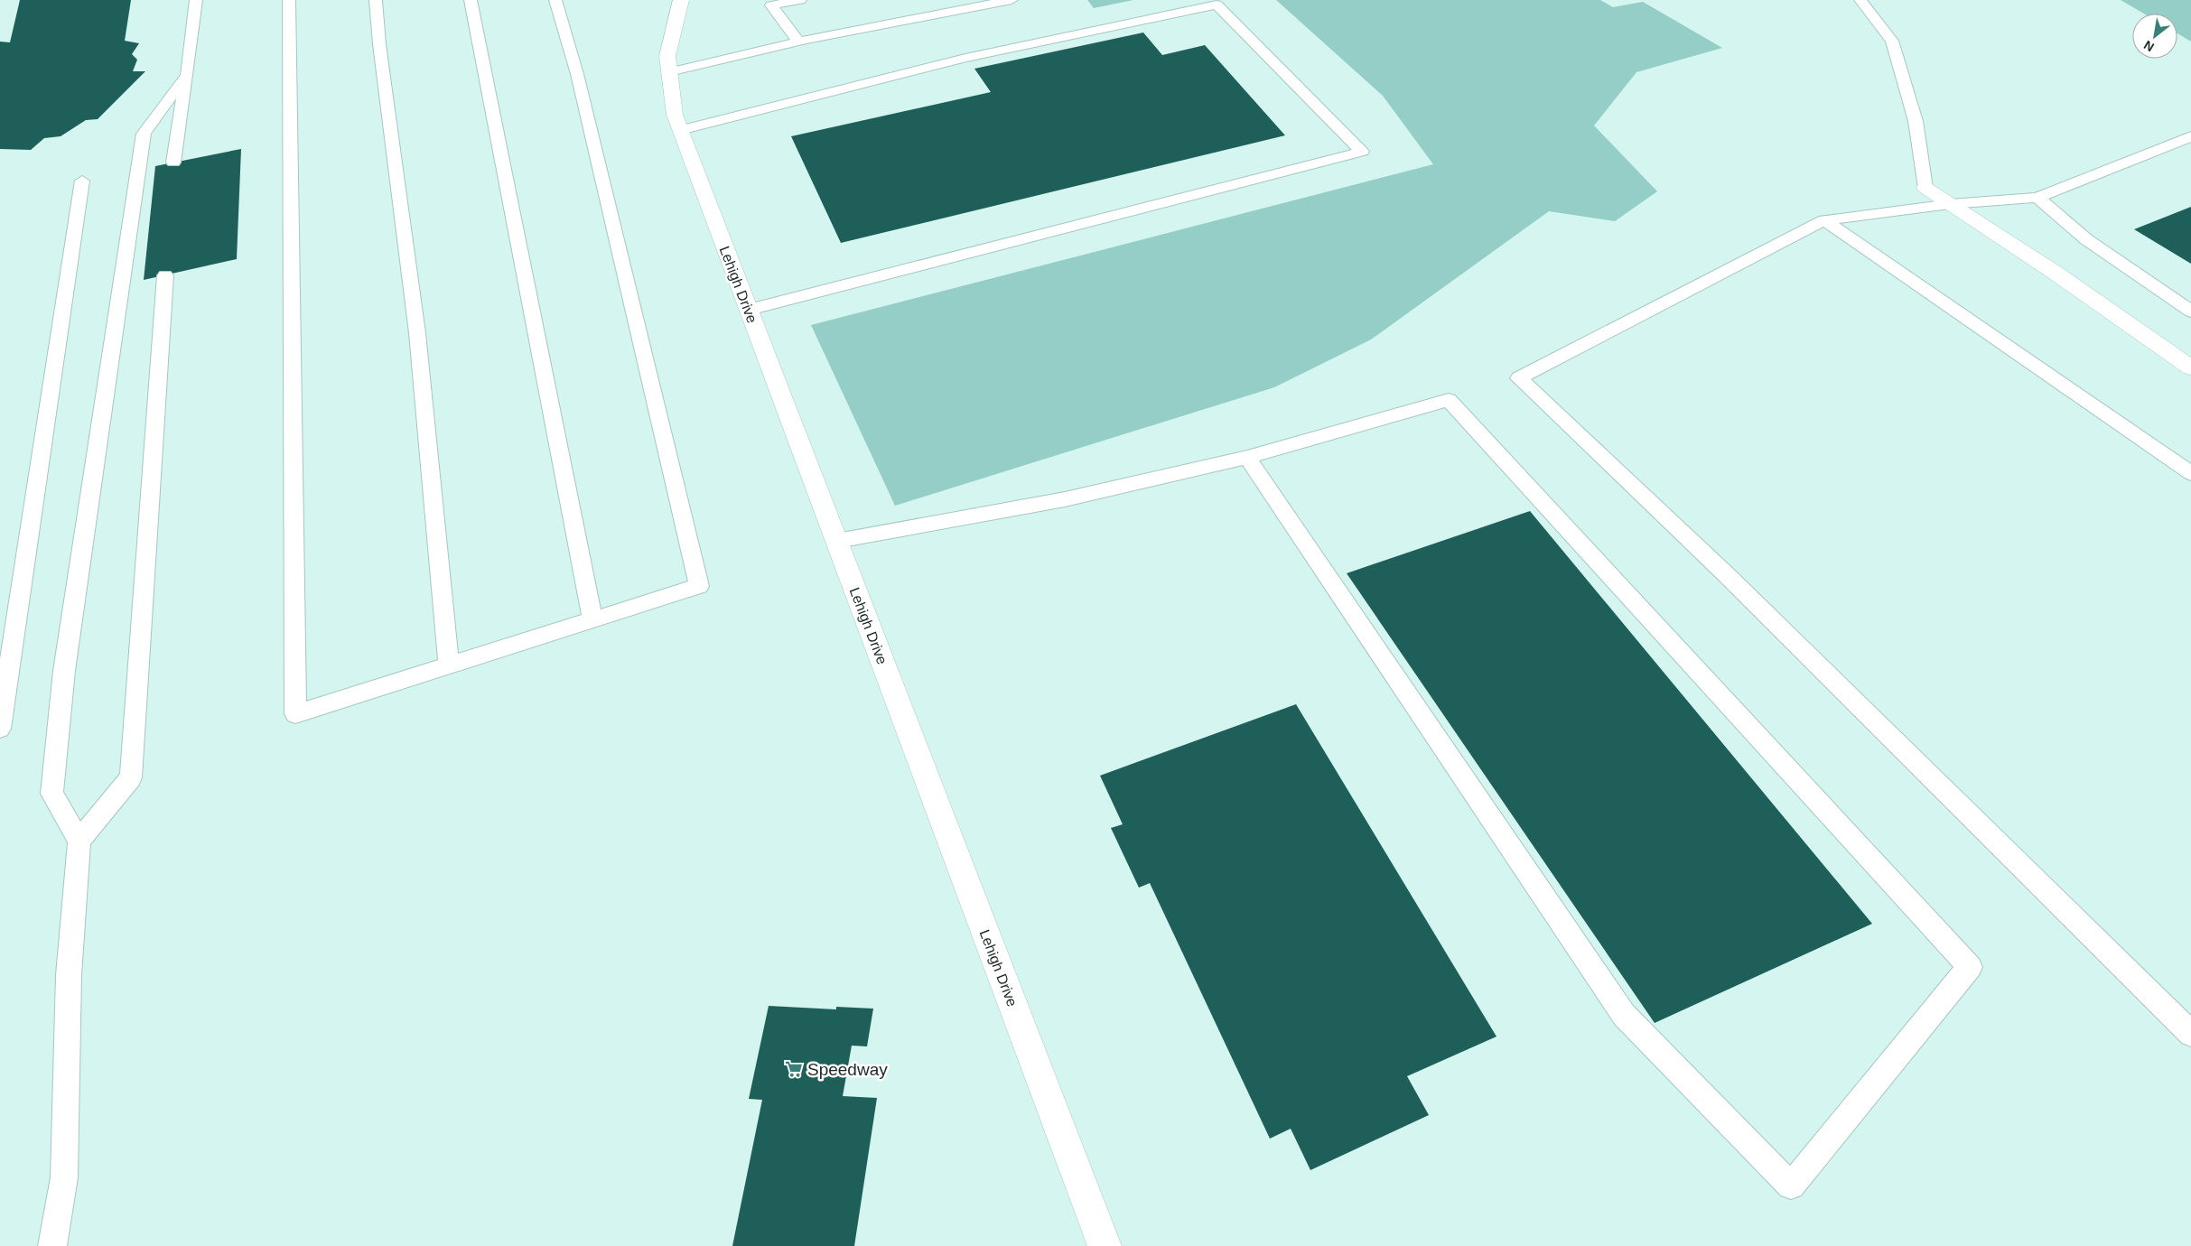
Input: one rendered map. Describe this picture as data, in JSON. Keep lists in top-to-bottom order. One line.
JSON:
{"streets":{"street":["Lehigh Drive"]},"places":{"supermarket":["Speedway"]},"north":"bottom left"}
